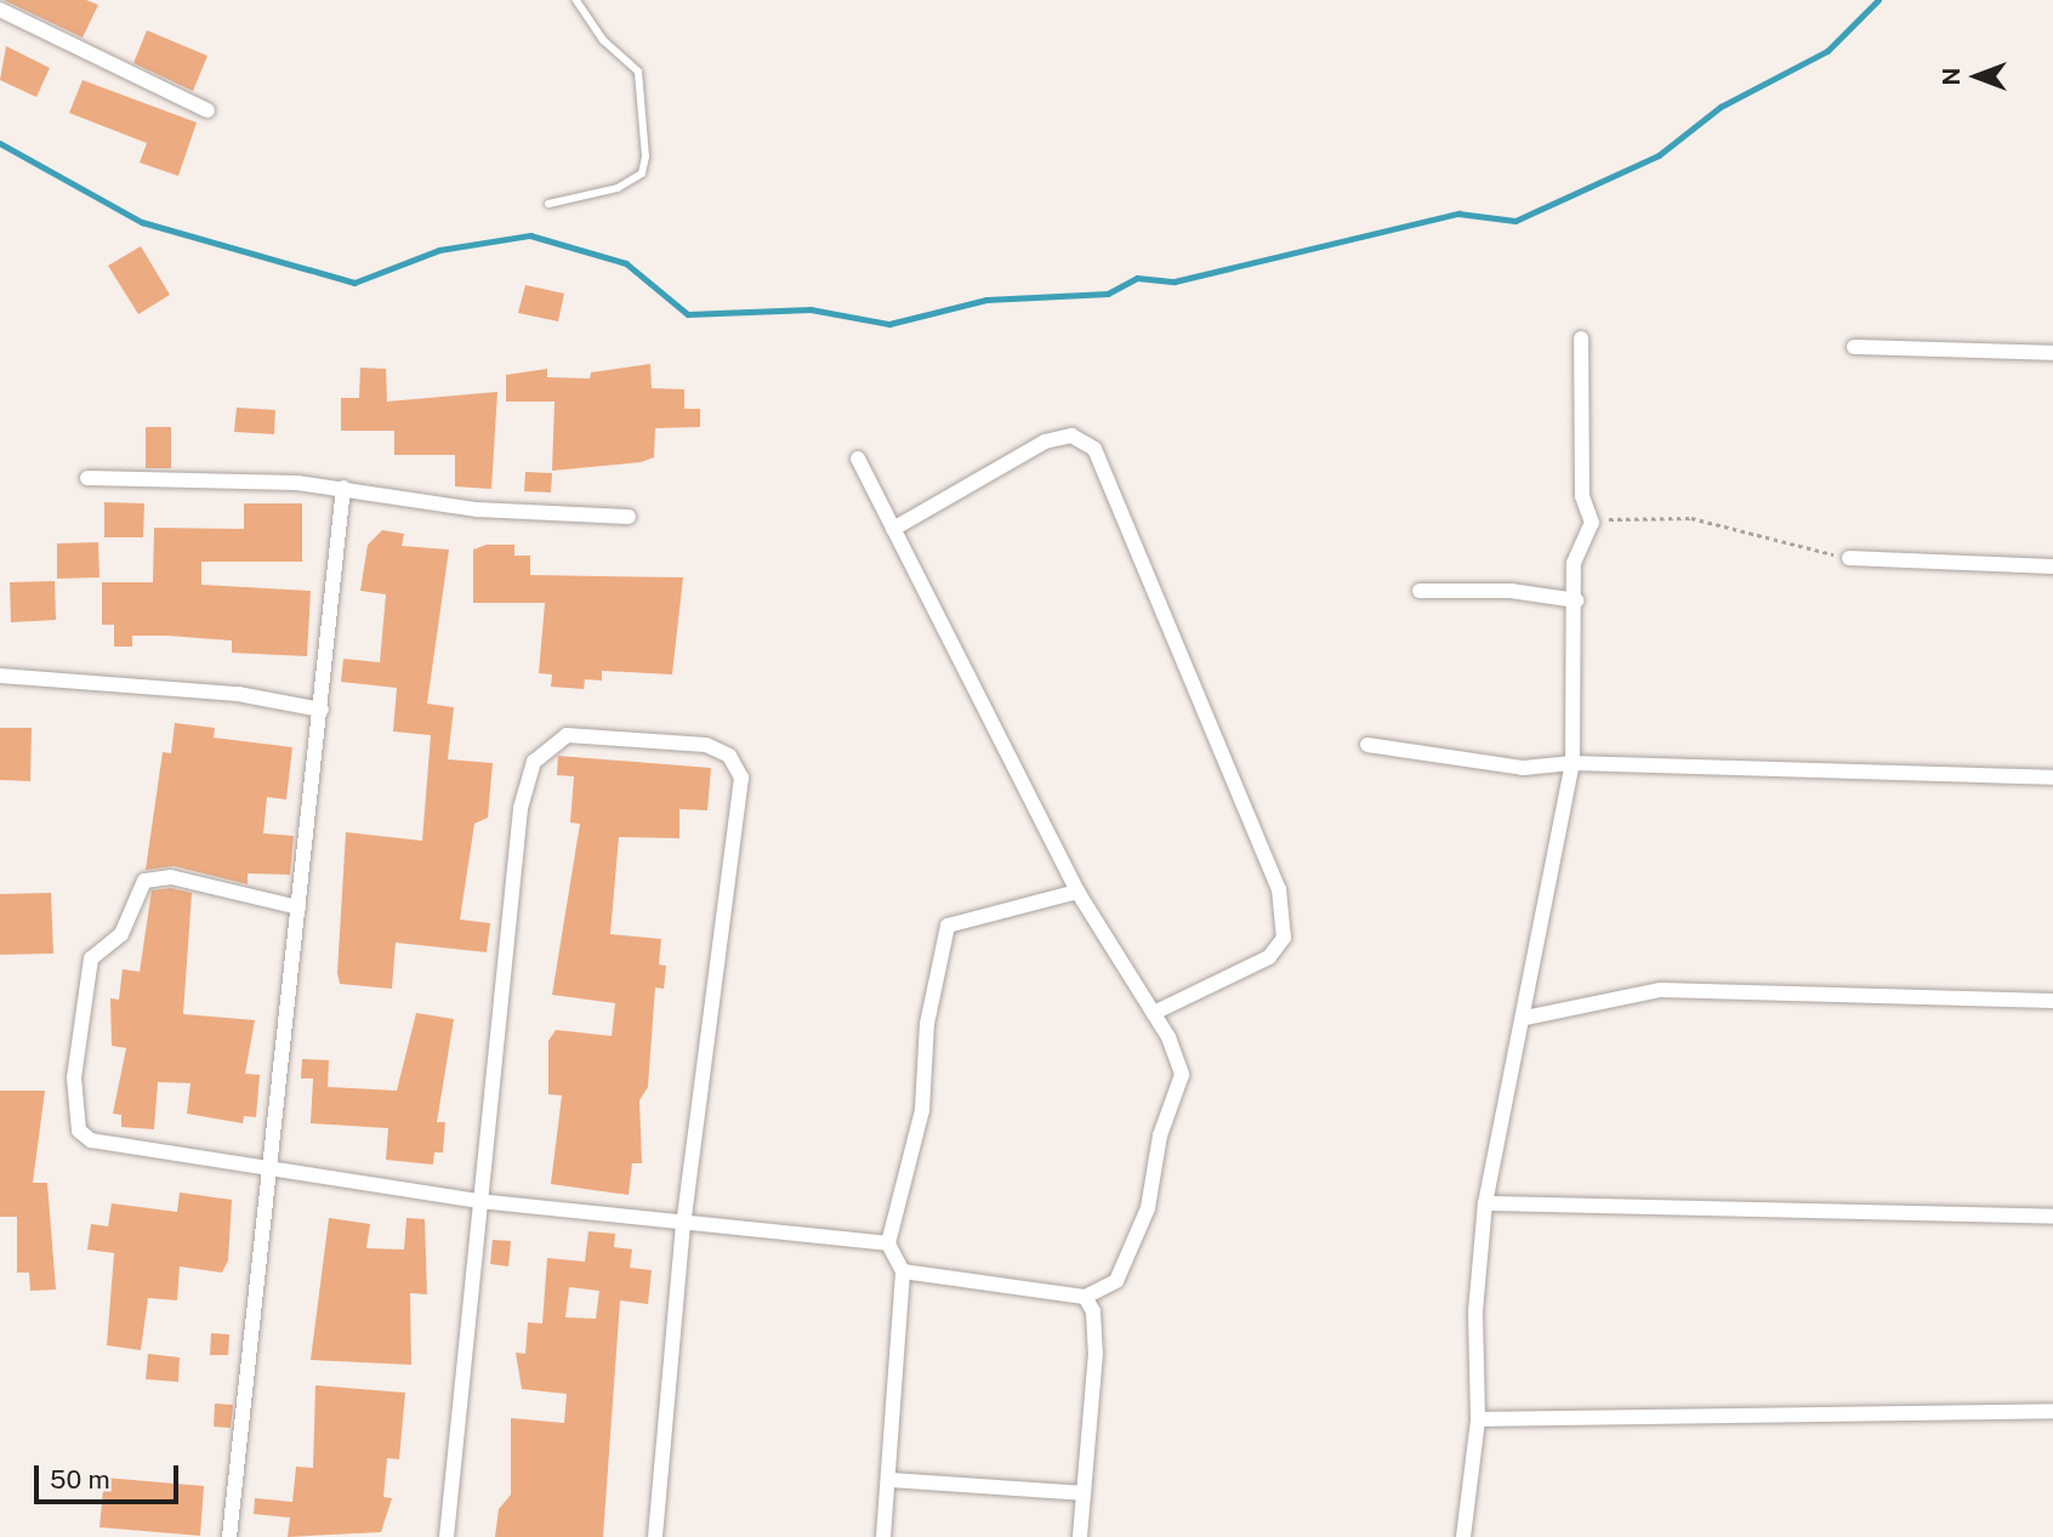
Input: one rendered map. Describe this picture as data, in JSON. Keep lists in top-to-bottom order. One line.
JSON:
{"scale_bar":"50 m","north":"left"}
